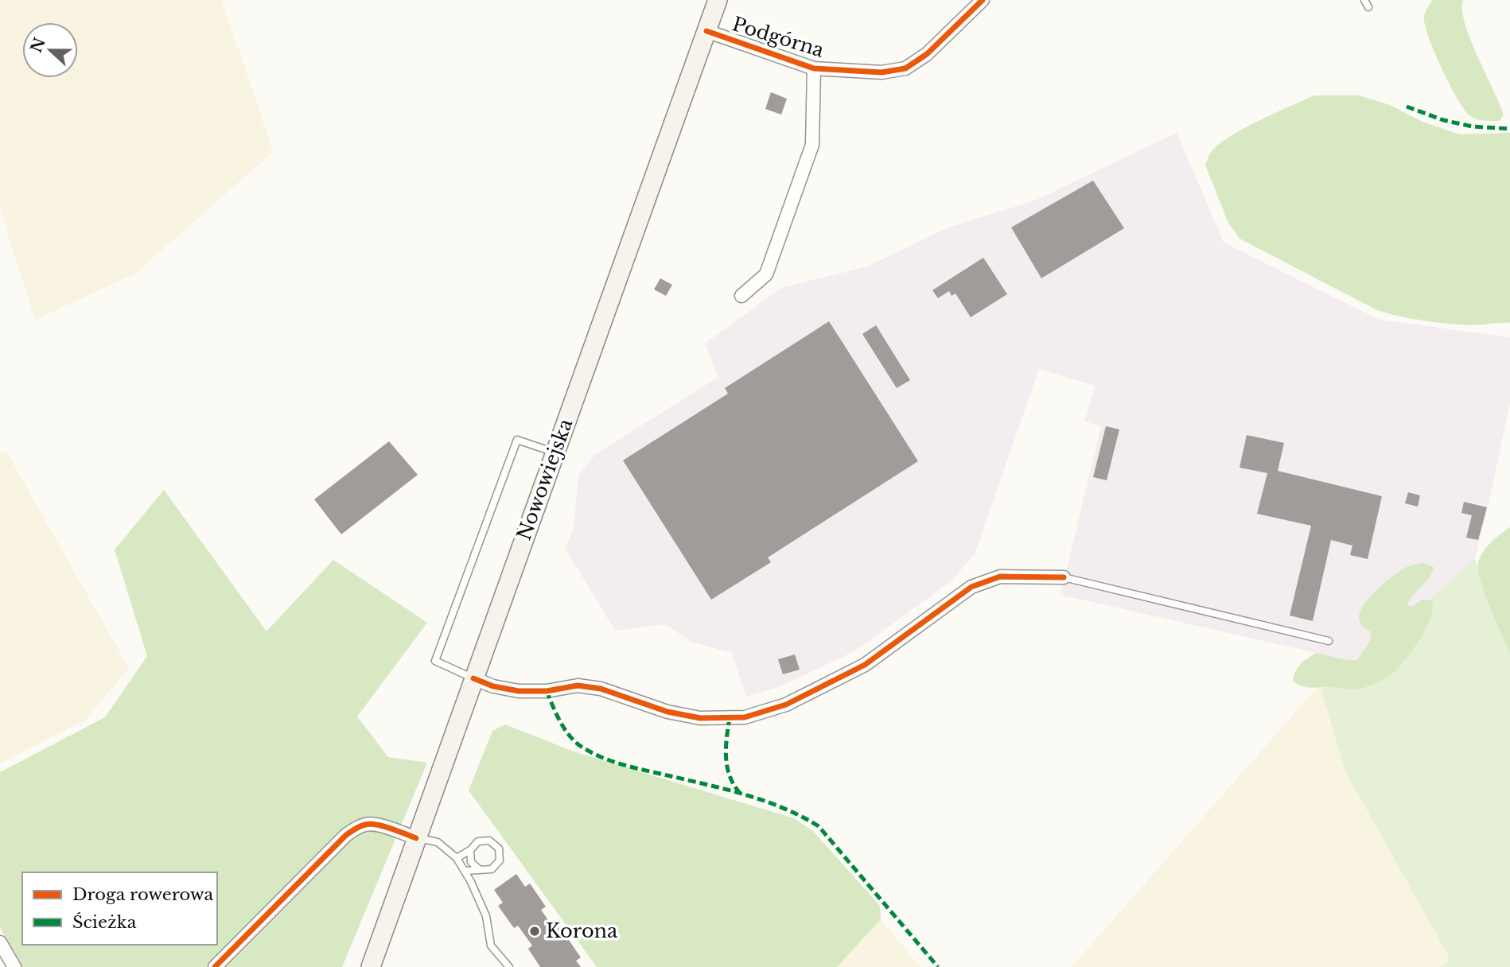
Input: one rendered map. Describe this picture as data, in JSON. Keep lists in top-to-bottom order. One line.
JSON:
{"streets":{"main road":["Nowowiejska"],"street":["Podgórna"]},"crossings":[["Podgórna","Nowowiejska"]],"places":["Korona"],"legend":["Droga rowerowa","Ścieżka"],"north":"left"}
